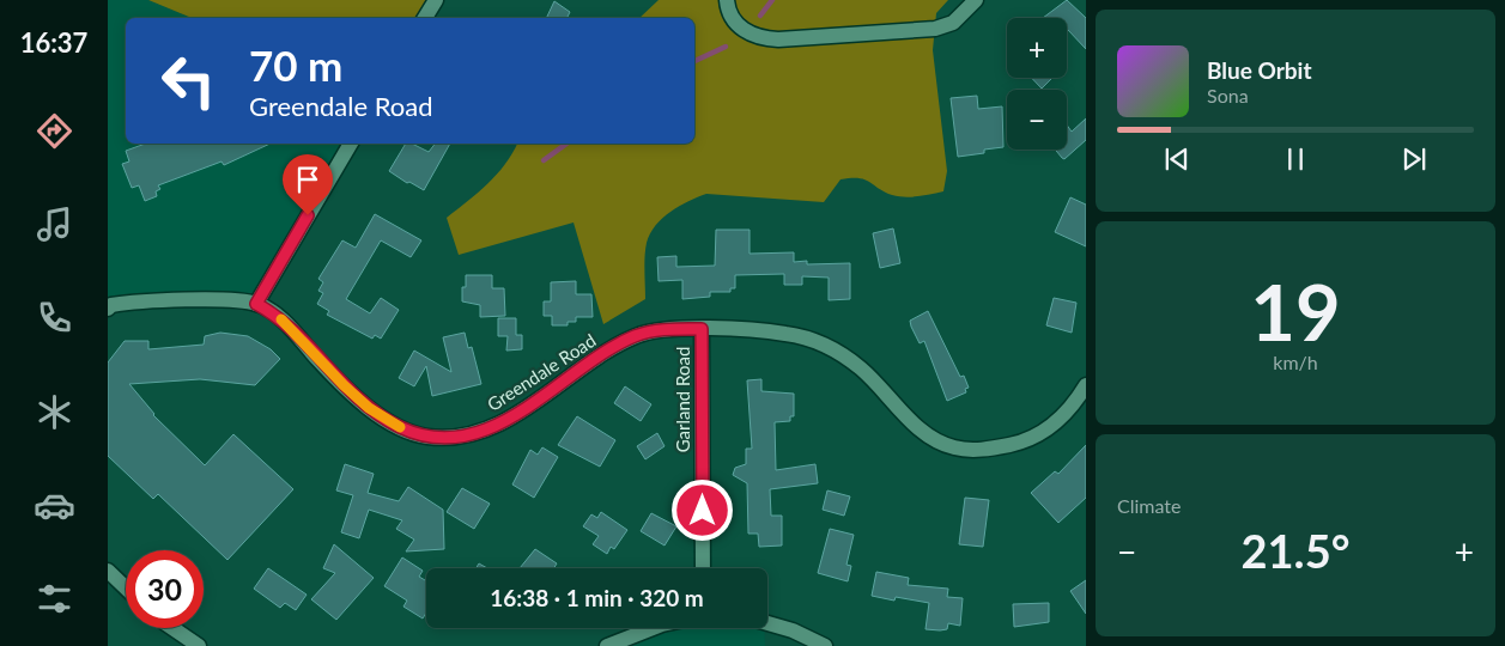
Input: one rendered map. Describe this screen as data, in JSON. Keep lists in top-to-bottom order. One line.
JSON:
{"streets":{"street":["Greendale Road","Garland Road"]},"crossings":[["Greendale Road","Garland Road"]],"page":{"tabs":"16:37","map_buttons":["+","−"],"turn":["70 m","Greendale Road"],"song":["Blue Orbit","Sona"],"tile":[["19","km/h"],"Climate"],"heat":["−","21.5°","+"],"limit":"30","trip":"16:38 · 1 min · 320 m"}}
